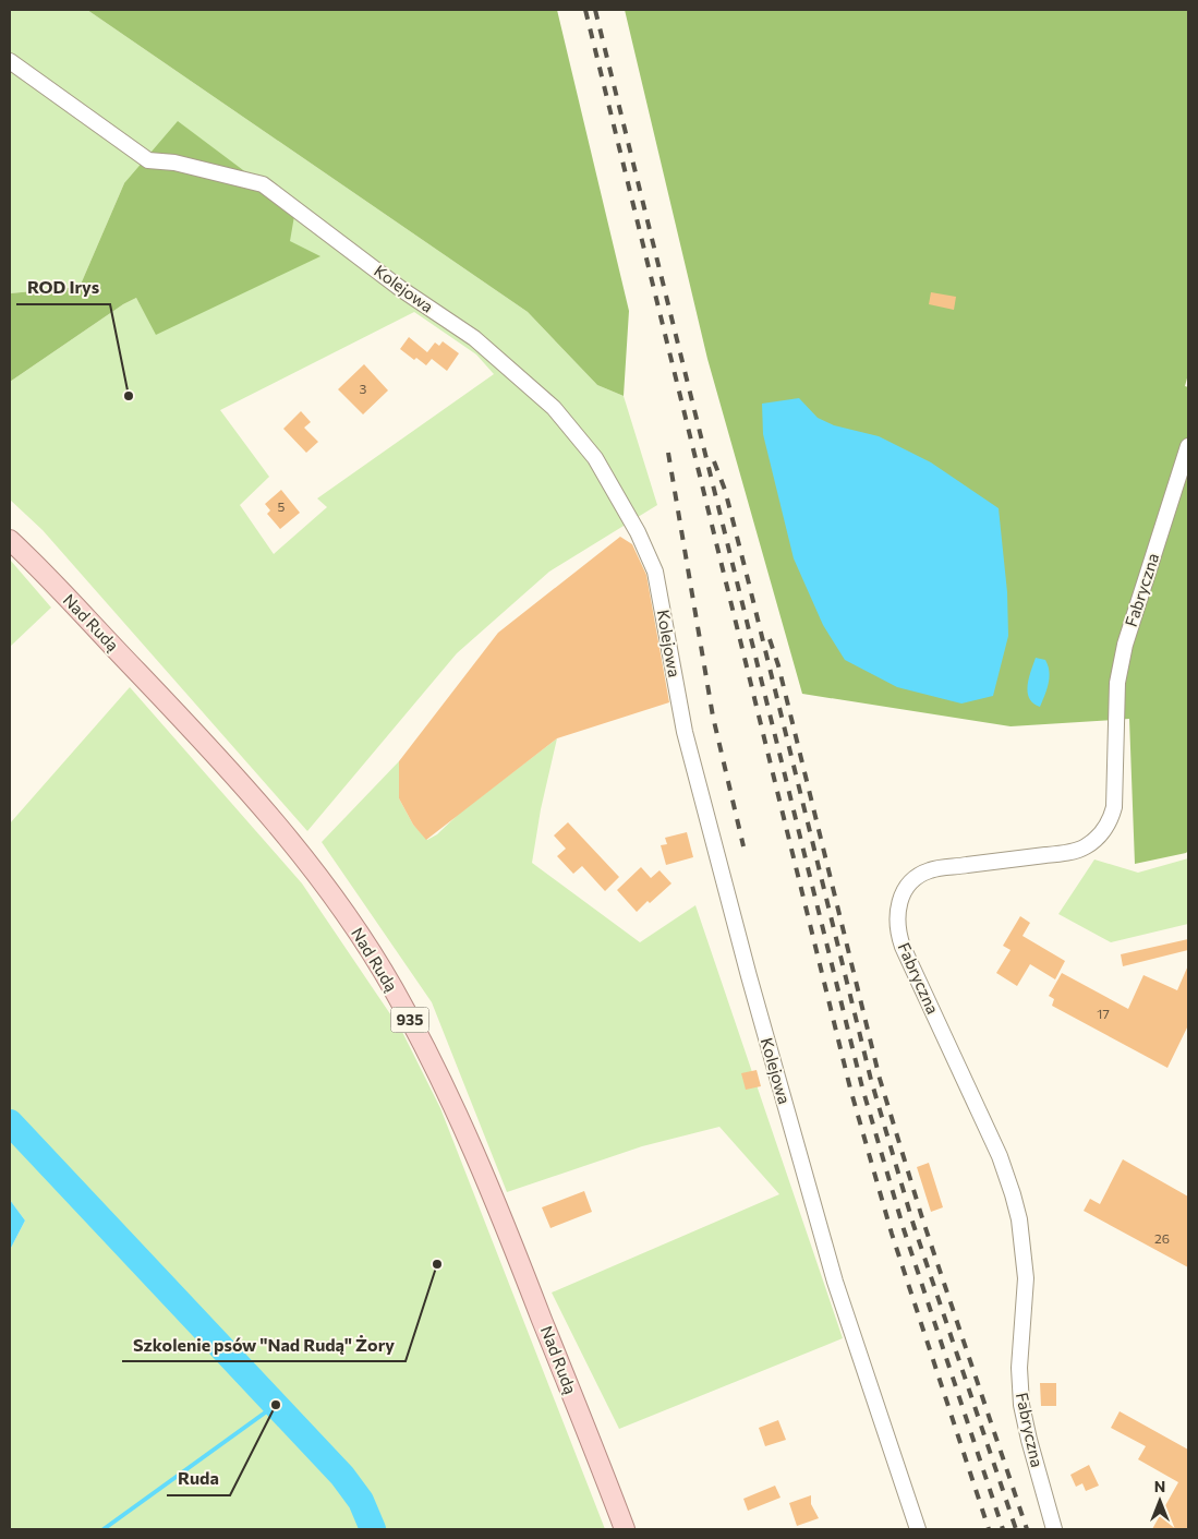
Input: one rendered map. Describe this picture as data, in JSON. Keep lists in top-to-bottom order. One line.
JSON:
{"streets":{"main road":["Nad Rudą","935"],"street":["Kolejowa","Fabryczna"]},"places":["ROD Irys","Szkolenie psów \"Nad Rudą\" Żory","Ruda"],"house_numbers":["3","5","17","26"],"north":"top"}
